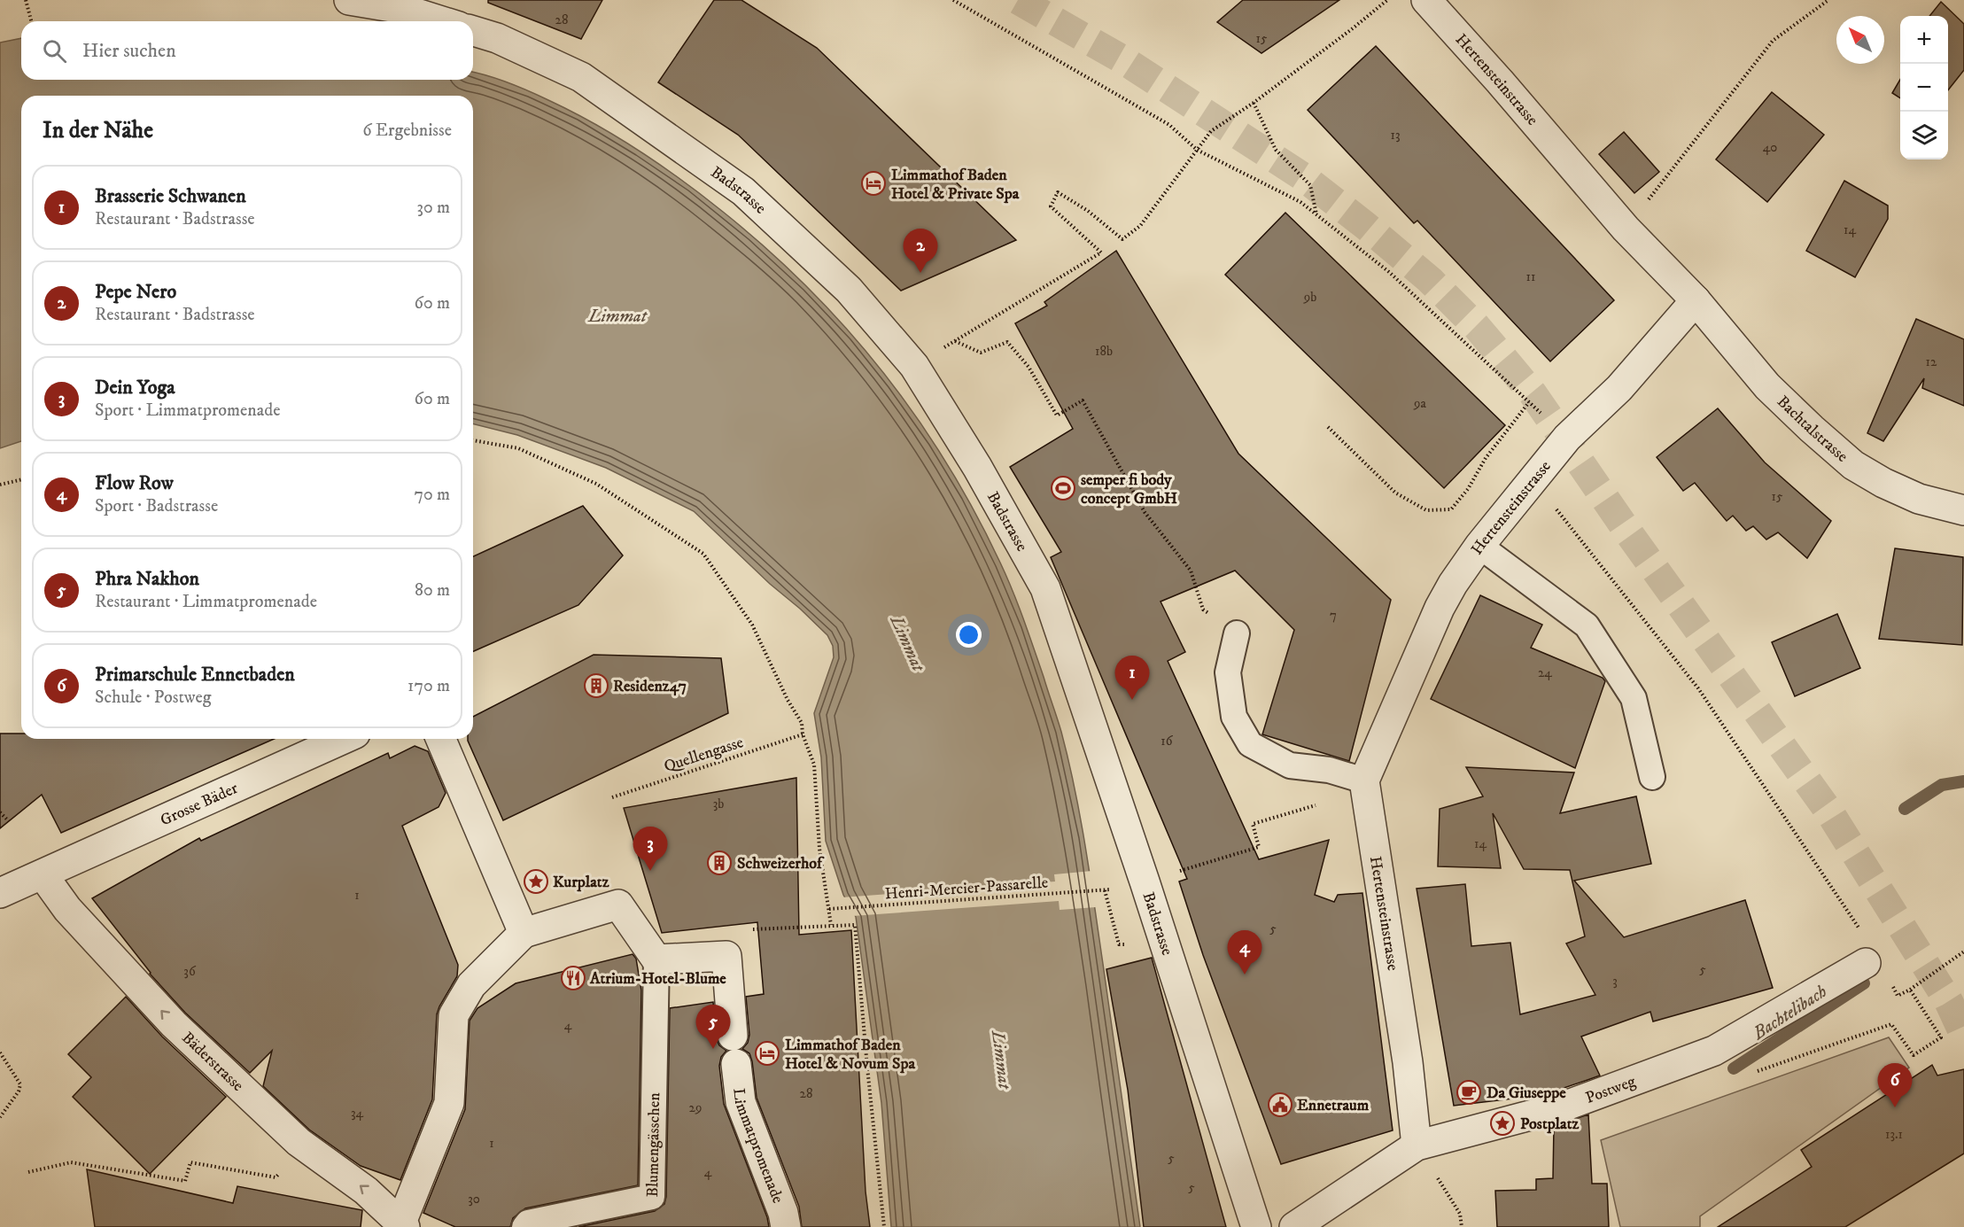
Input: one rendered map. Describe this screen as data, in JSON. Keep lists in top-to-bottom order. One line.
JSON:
{"streets":{"street":["Hertensteinstrasse","Badstrasse","Bachtalstrasse","Grosse Bäder","Bäderstrasse","Postweg","Limmatpromenade"],"lane":["Blumengässchen"],"path":["Quellengasse","Henri-Mercier-Passarelle"]},"crossings":[["Hertensteinstrasse","Bachtalstrasse"],["Hertensteinstrasse","Postweg"],["Grosse Bäder","Bäderstrasse"]],"one_way":["Bäderstrasse"],"water":["Limmat","Bachtelibach"],"places":{"hotel":["Limmathof Baden Hotel & Private Spa","Limmathof Baden Hotel & Novum Spa"],"sports":["semper fi body concept GmbH"],"building":["Residenz47","Schweizerhof"],"place":["Kurplatz","Postplatz"],"restaurant":["Atrium-Hotel-Blume"],"cafe":["Da Giuseppe"],"public building":["Ennetraum"]},"house_numbers":["28","15","13","40","14","11","9b","18b","12","9a","15","7","24","16","3b","14","1","5","5","36","3","4","28","29","34","13.1","1","5","4","5","30"],"north":"top left","page":{"map_buttons":["+","−"],"search":"Hier suchen","heading":["In der Nähe","6 Ergebnisse"],"list":[{"mark":"1","name":"Brasserie Schwanen","note":"Restaurant · Badstrasse","value":"30 m"},{"mark":"2","name":"Pepe Nero","note":"Restaurant · Badstrasse","value":"60 m"},{"mark":"3","name":"Dein Yoga","note":"Sport · Limmatpromenade","value":"60 m"},{"mark":"4","name":"Flow Row","note":"Sport · Badstrasse","value":"70 m"},{"mark":"5","name":"Phra Nakhon","note":"Restaurant · Limmatpromenade","value":"80 m"},{"mark":"6","name":"Primarschule Ennetbaden","note":"Schule · Postweg","value":"170 m"}],"pins":["2","1","3","4","5","6"]}}
